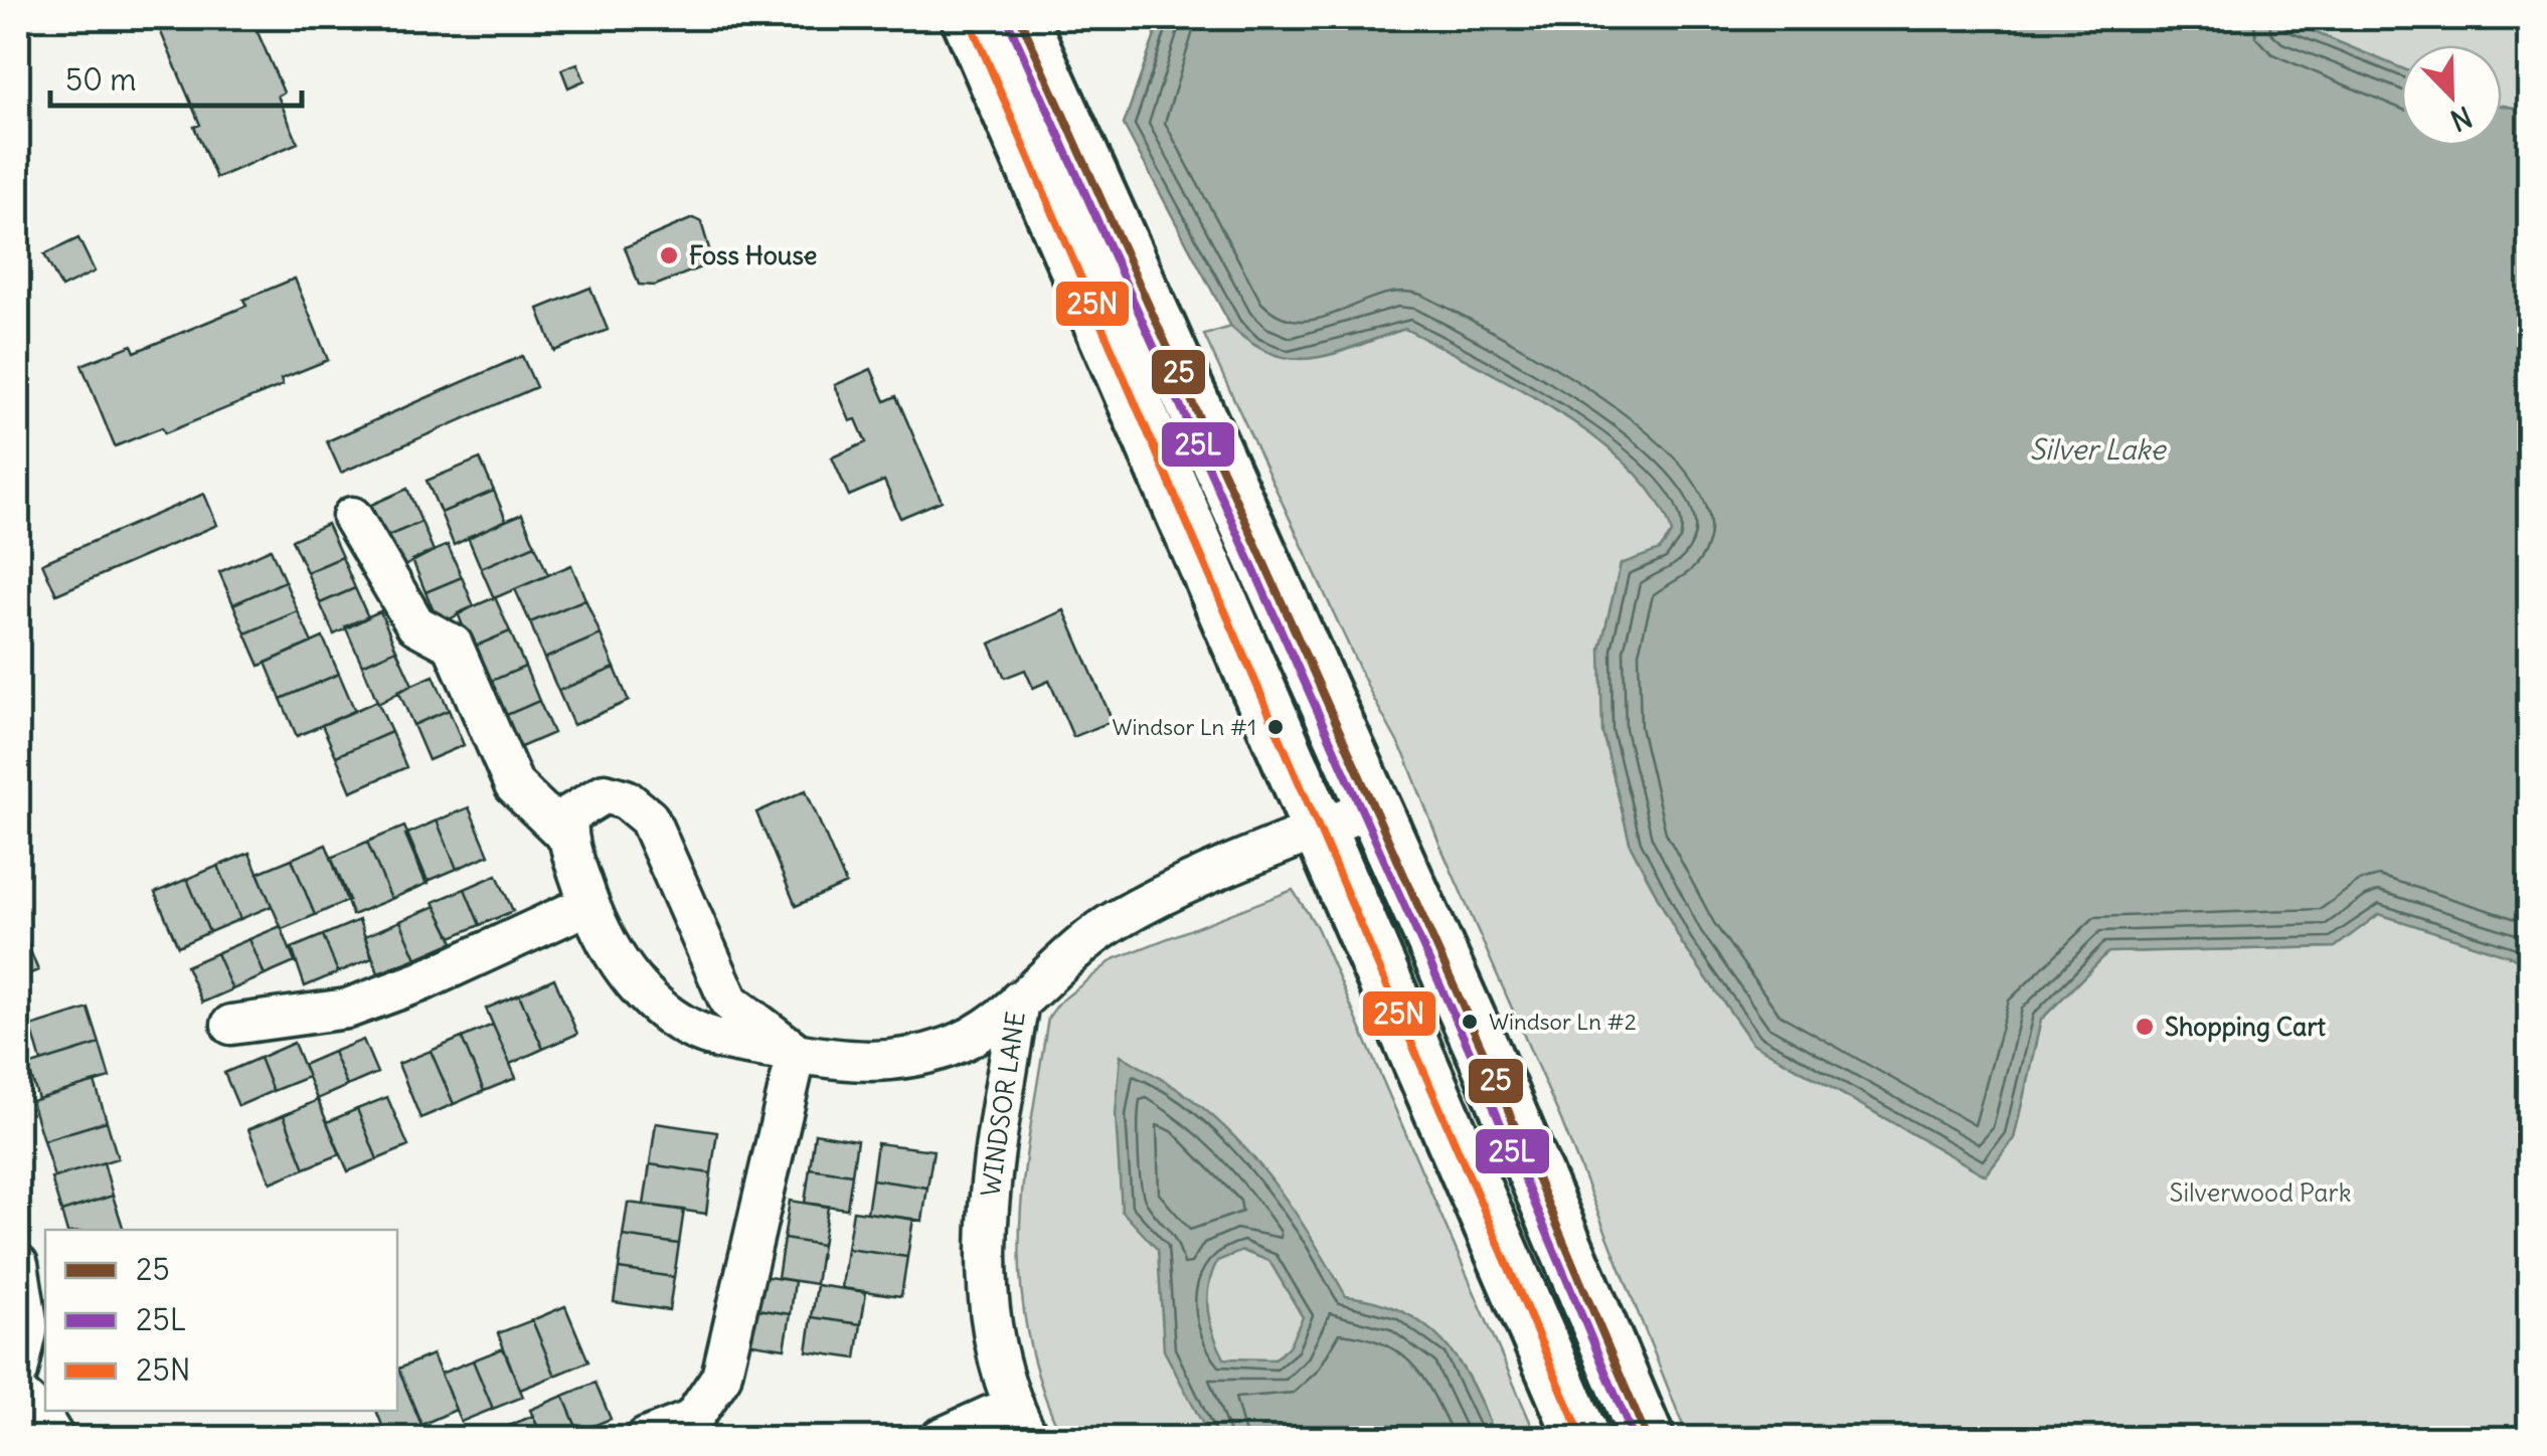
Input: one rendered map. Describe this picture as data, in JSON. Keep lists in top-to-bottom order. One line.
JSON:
{"streets":{"street":["WINDSOR LANE"]},"water":["Silver Lake"],"parks":["Silverwood Park"],"places":["Foss House","Windsor Ln #1","Windsor Ln #2","Shopping Cart"],"lines":["transit line 25","transit line 25N","transit line 25L"],"legend":["25","25L","25N"],"scale_bar":"50 m","north":"bottom right"}
